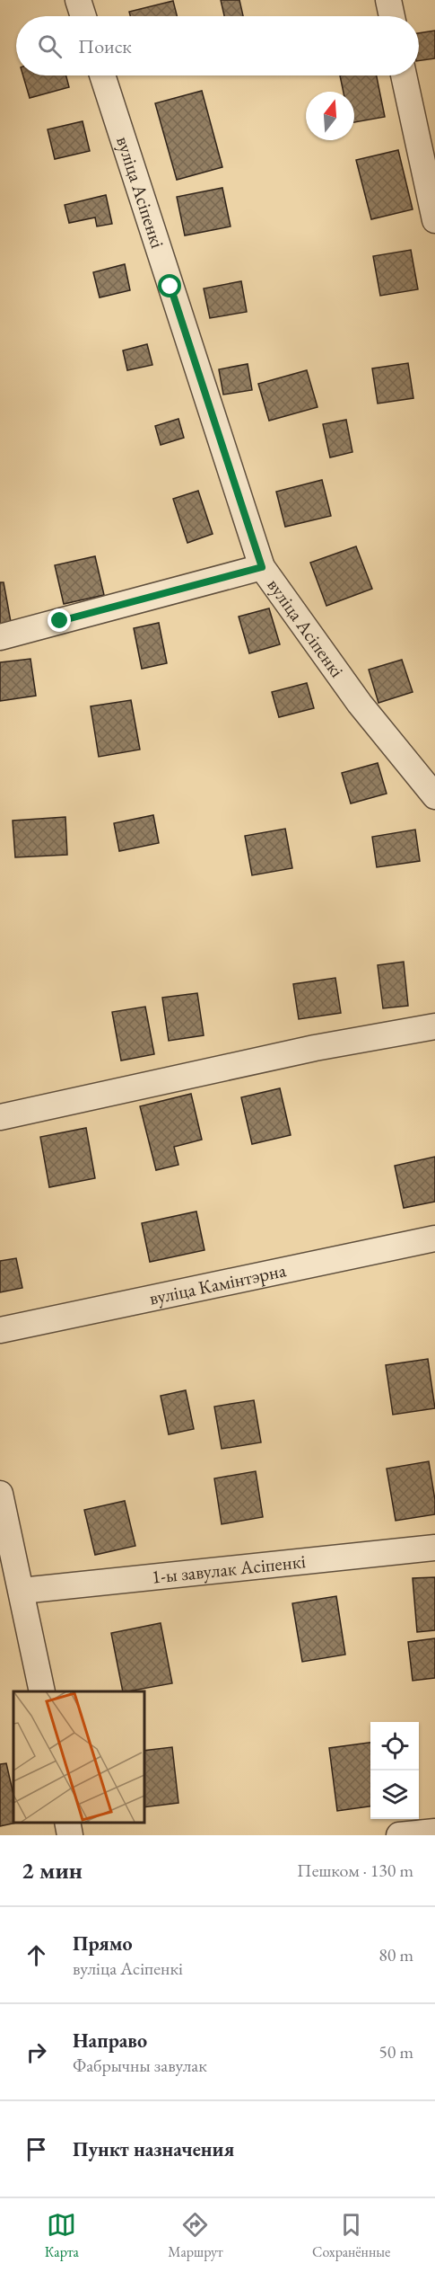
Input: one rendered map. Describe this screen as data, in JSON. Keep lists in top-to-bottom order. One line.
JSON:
{"streets":{"street":["вуліца Асіпенкі","вуліца Камінтэрна","1-ы завулак Асіпенкі"]},"north":"top","page":{"search":"Поиск","heading":["2 мин","Пешком · 130 m"],"list":[["Прямо","вуліца Асіпенкі","80 m"],["Направо","Фабрычны завулак","50 m"],"Пункт назначения"],"nav":["Карта","Маршрут","Сохранённые"]}}
